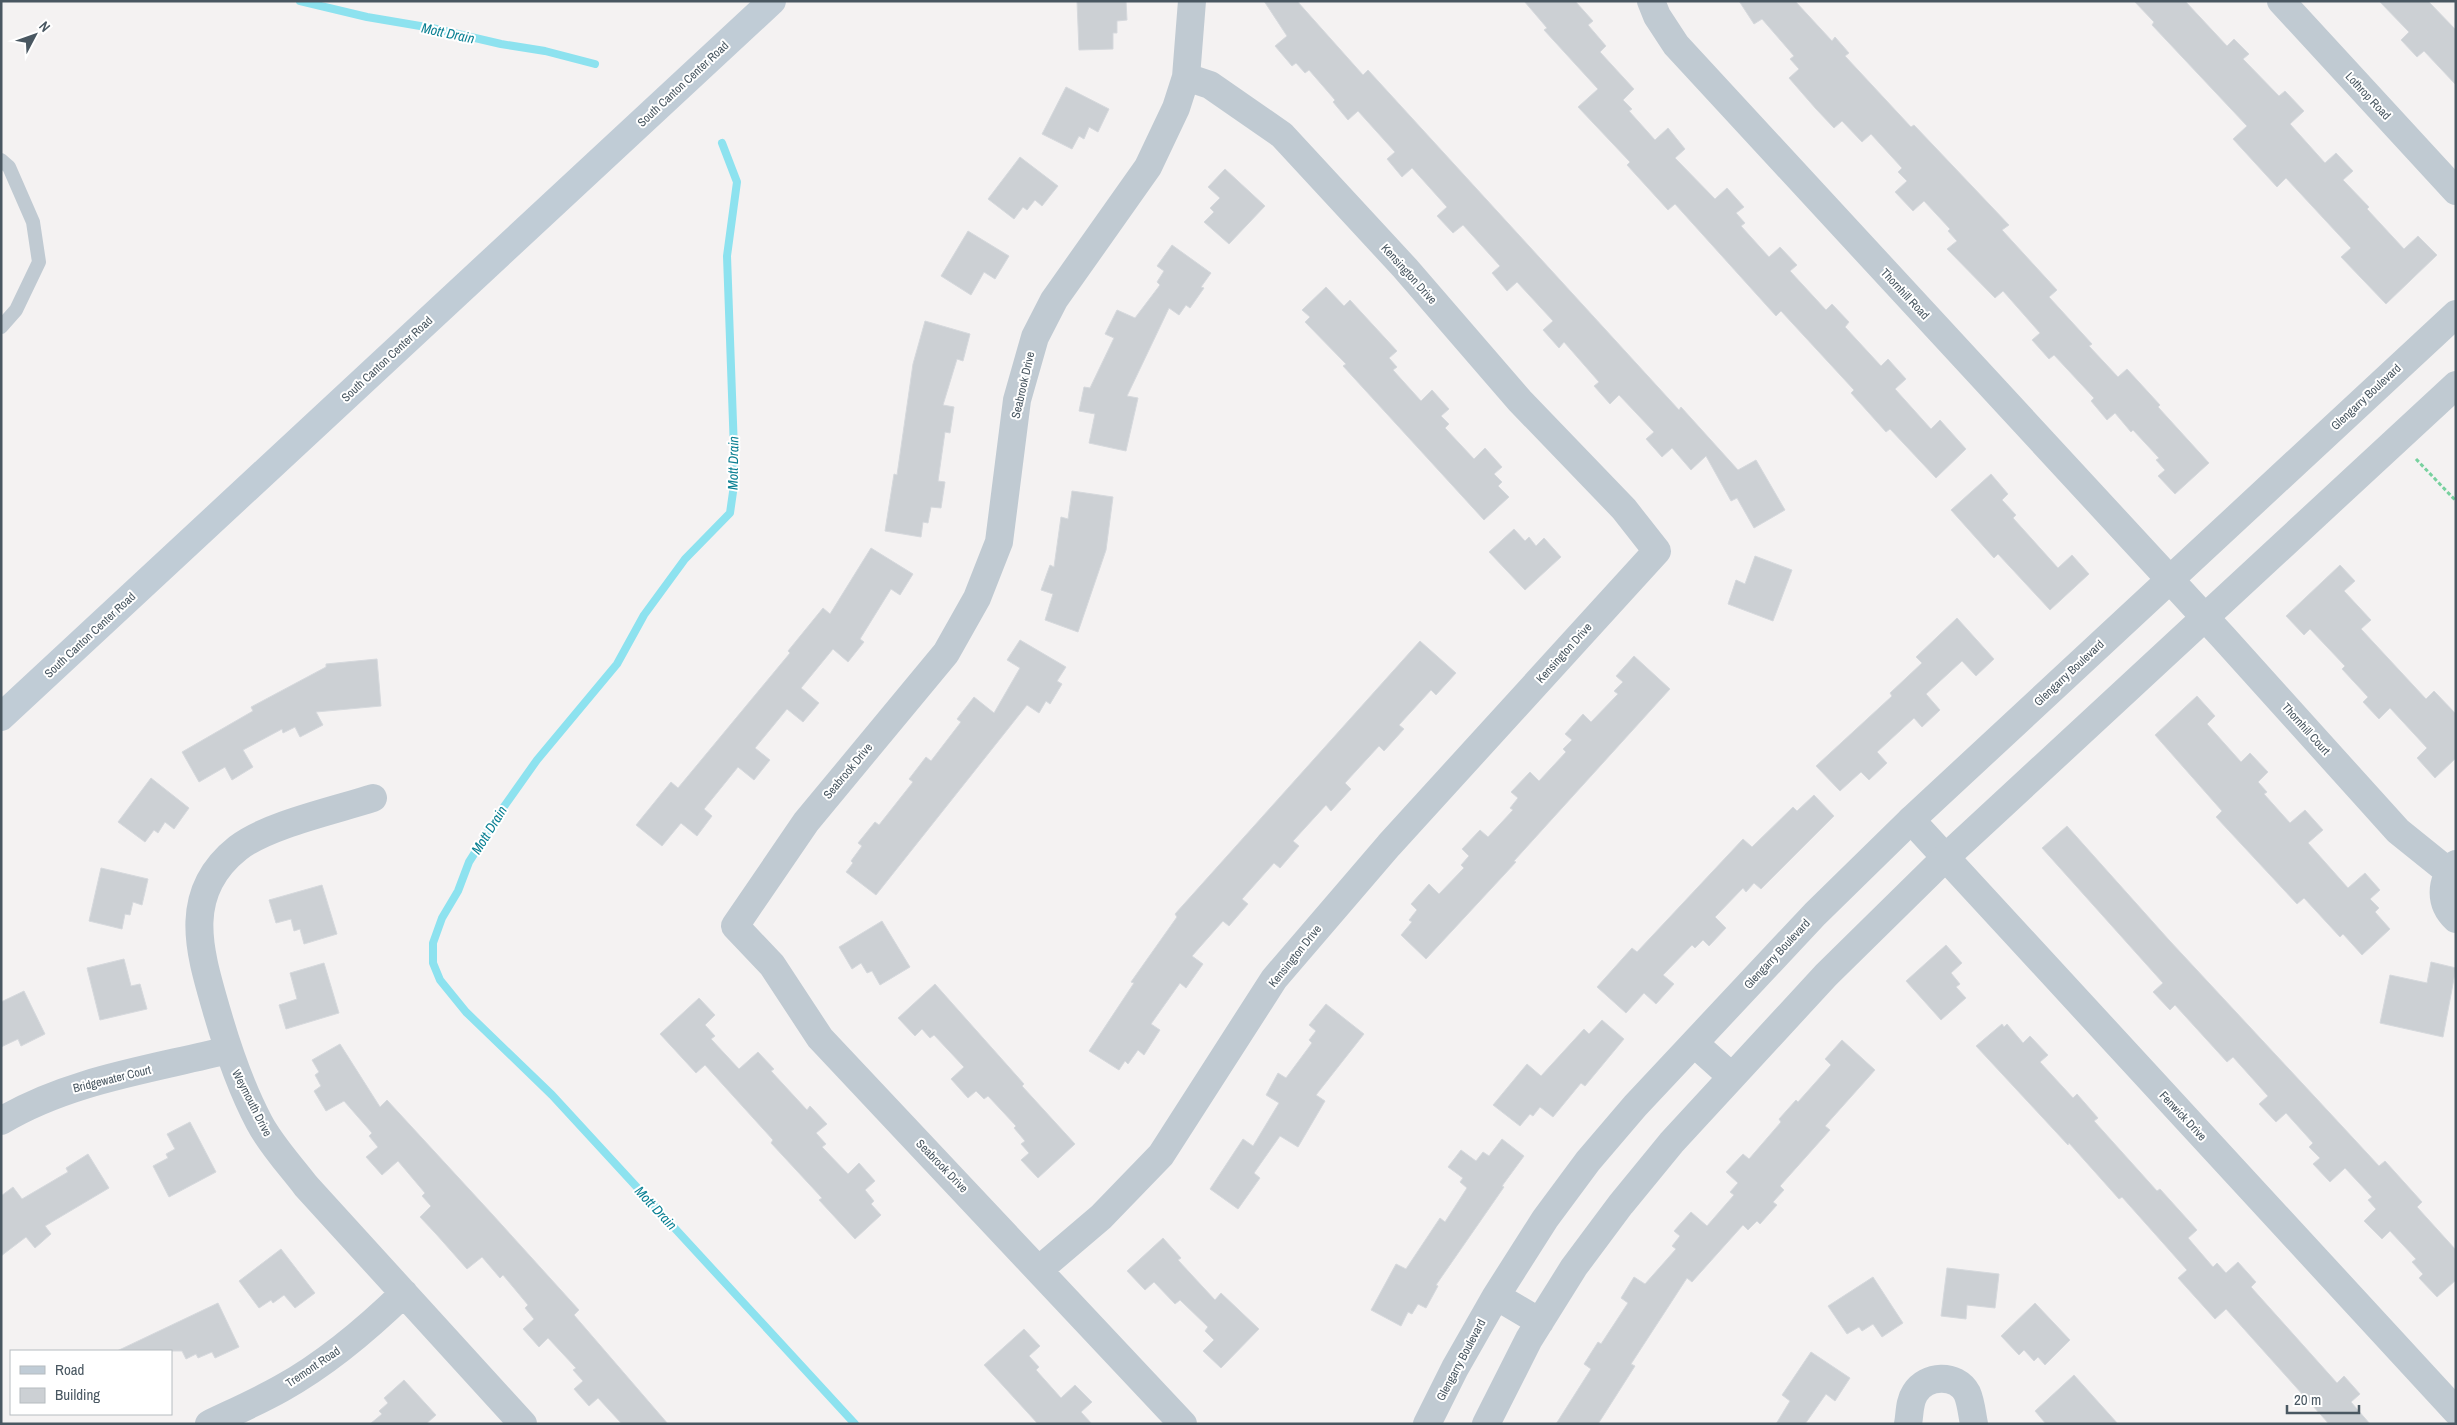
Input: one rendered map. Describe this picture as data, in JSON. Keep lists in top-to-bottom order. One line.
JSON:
{"streets":{"main road":["South Canton Center Road"],"street":["Lothrop Road","Kensington Drive","Thornhill Road","Seabrook Drive","Glengarry Boulevard","Thornhill Court","Bridgewater Court","Weymouth Drive","Fenwick Drive","Tremont Road"]},"crossings":[["Kensington Drive","Seabrook Drive"],["Thornhill Road","Glengarry Boulevard"],["Thornhill Road","Thornhill Court"],["Glengarry Boulevard","Thornhill Court"],["Glengarry Boulevard","Fenwick Drive"],["Bridgewater Court","Weymouth Drive"],["Weymouth Drive","Tremont Road"]],"water":["Mott Drain"],"legend":["Road","Building"],"scale_bar":"20 m","north":"top right"}
